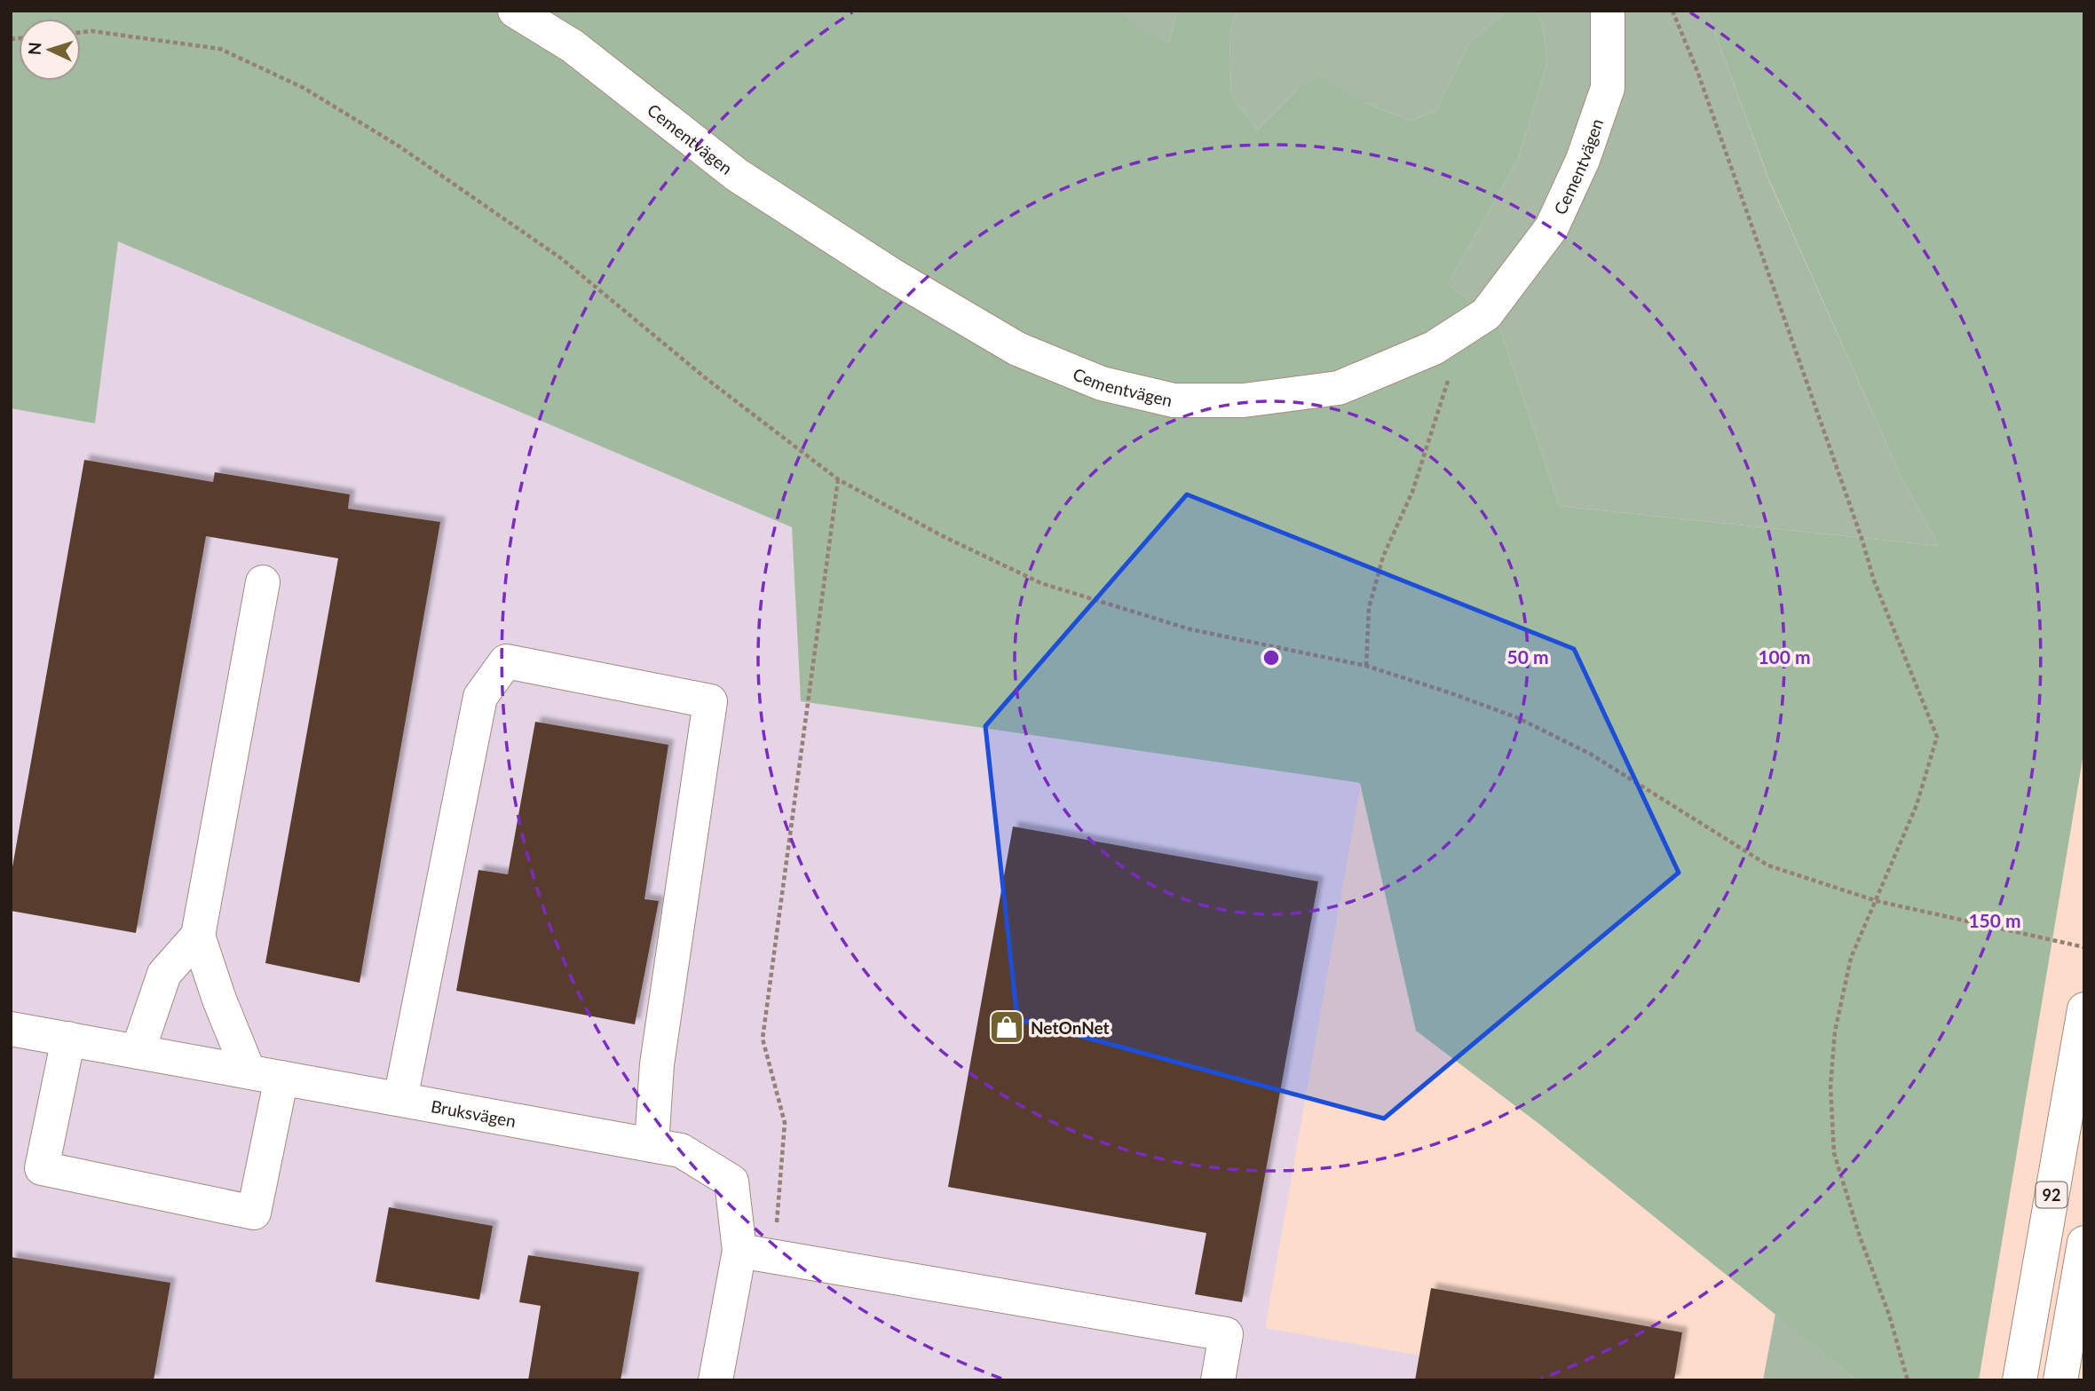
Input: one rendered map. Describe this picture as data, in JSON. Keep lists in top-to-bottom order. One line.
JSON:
{"streets":{"main road":["Cementvägen","Bruksvägen","92"]},"places":{"shop":["NetOnNet"]},"north":"left","rings":["50 m","100 m","150 m"]}
